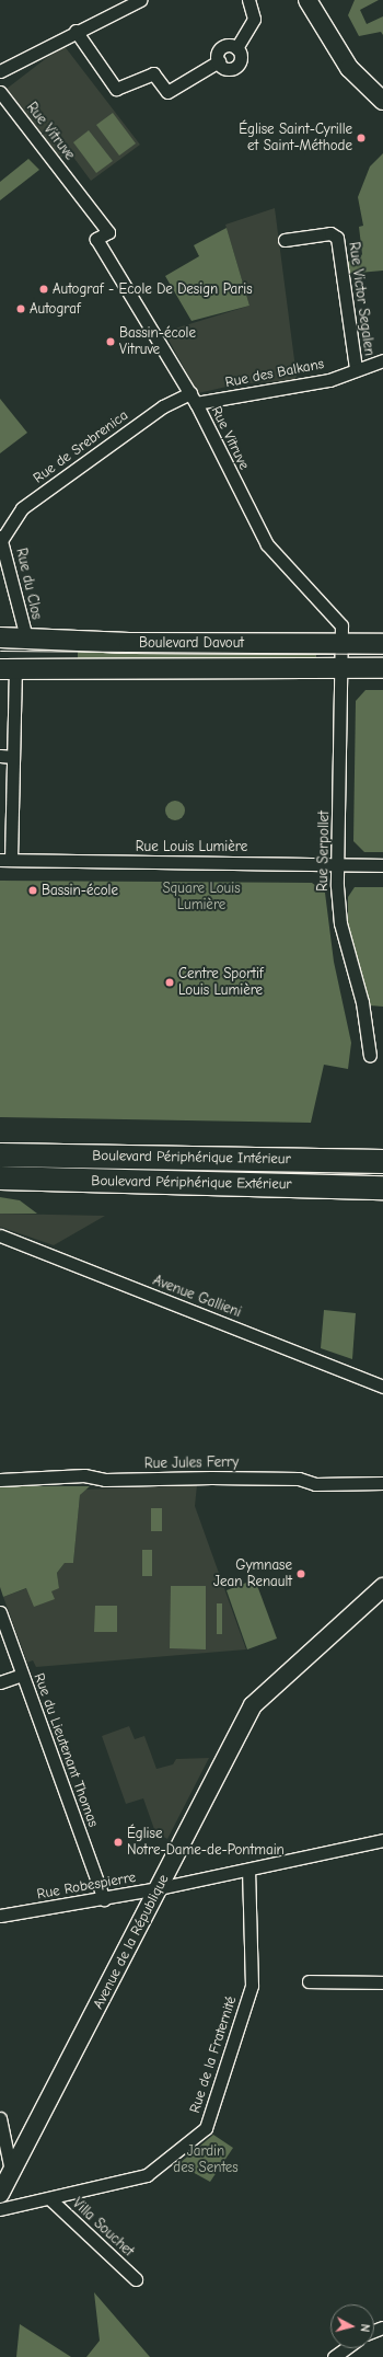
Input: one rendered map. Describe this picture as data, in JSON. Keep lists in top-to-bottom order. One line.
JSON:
{"streets":{"highway":["Boulevard Périphérique Intérieur","Boulevard Périphérique Extérieur"],"main road":["Boulevard Davout","Avenue de la République"],"street":["Rue Vitruve","Rue Victor Segalen","Rue des Balkans","Rue de Srebrenica","Rue du Clos","Rue Louis Lumière","Rue Serpollet","Avenue Gallieni","Rue Jules Ferry","Rue du Lieutenant Thomas","Rue Robespierre","Rue de la Fraternité","Villa Souchet"]},"crossings":[["Rue Vitruve","Rue des Balkans"],["Rue Vitruve","Rue de Srebrenica"],["Rue Vitruve","Boulevard Davout"],["Rue Vitruve","Rue Serpollet"],["Rue Victor Segalen","Rue des Balkans"],["Rue des Balkans","Rue de Srebrenica"],["Rue de Srebrenica","Rue du Clos"],["Rue du Clos","Boulevard Davout"],["Boulevard Davout","Rue Serpollet"],["Rue Louis Lumière","Rue Serpollet"],["Rue du Lieutenant Thomas","Rue Robespierre"],["Rue Robespierre","Avenue de la République"],["Rue Robespierre","Rue de la Fraternité"],["Rue de la Fraternité","Villa Souchet"]],"parks":["Square Louis Lumière","Jardin des Sentes"],"places":["Église Saint-Cyrille et Saint-Méthode","Autograf - Ecole De Design Paris","Autograf","Bassin-école Vitruve","Bassin-école","Centre Sportif Louis Lumière","Gymnase Jean Renault","Église Notre-Dame-de-Pontmain"],"north":"right"}
